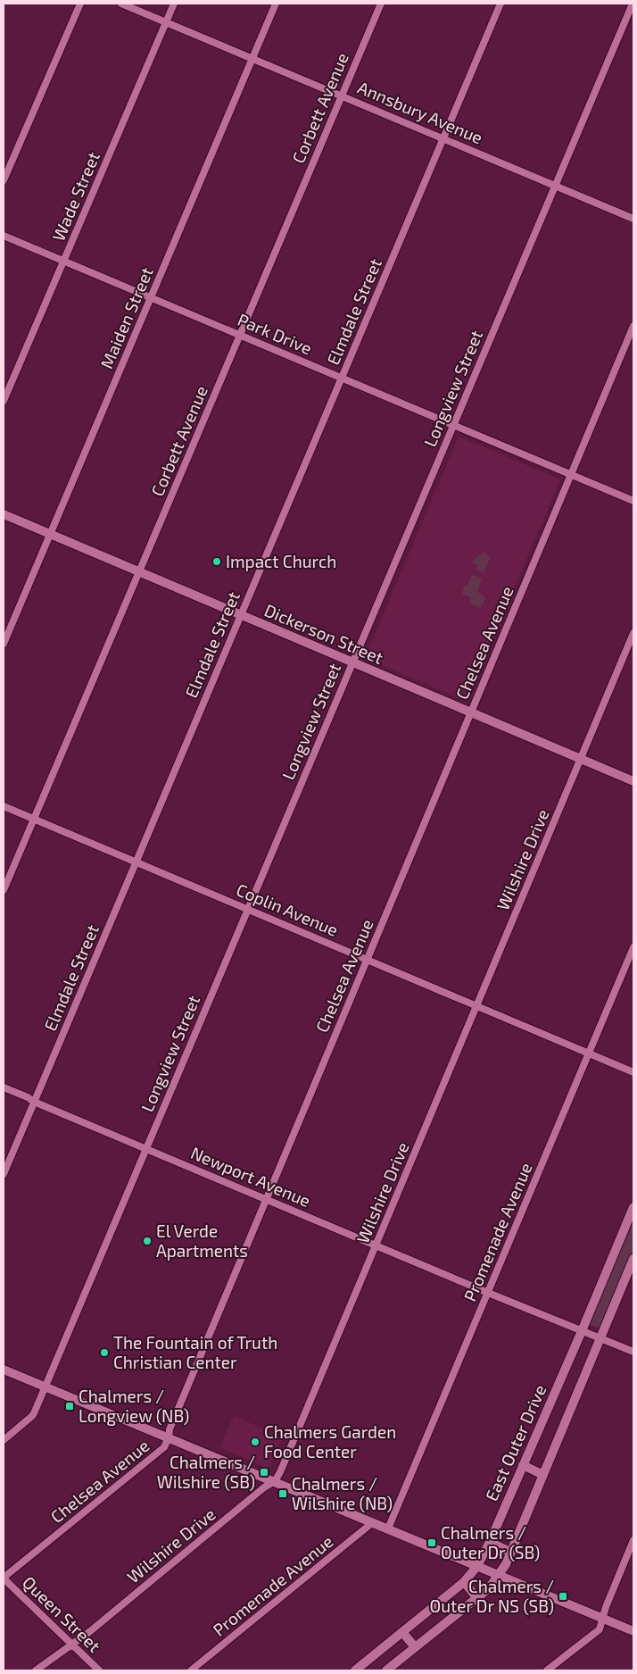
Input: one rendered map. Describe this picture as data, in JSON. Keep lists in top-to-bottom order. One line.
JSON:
{"streets":{"street":["Corbett Avenue","Annsbury Avenue","Wade Street","Elmdale Street","Maiden Street","Park Drive","Longview Street","Dickerson Street","Chelsea Avenue","Wilshire Drive","Coplin Avenue","Newport Avenue","Promenade Avenue","East Outer Drive","Queen Street"]},"crossings":[["Corbett Avenue","Annsbury Avenue"],["Corbett Avenue","Park Drive"],["Corbett Avenue","Dickerson Street"],["Corbett Avenue","Coplin Avenue"],["Annsbury Avenue","Wade Street"],["Annsbury Avenue","Elmdale Street"],["Annsbury Avenue","Maiden Street"],["Annsbury Avenue","Longview Street"],["Wade Street","Park Drive"],["Elmdale Street","Park Drive"],["Elmdale Street","Dickerson Street"],["Elmdale Street","Coplin Avenue"],["Elmdale Street","Newport Avenue"],["Maiden Street","Park Drive"],["Maiden Street","Dickerson Street"],["Park Drive","Longview Street"],["Park Drive","Chelsea Avenue"],["Longview Street","Dickerson Street"],["Longview Street","Coplin Avenue"],["Longview Street","Newport Avenue"],["Dickerson Street","Chelsea Avenue"],["Dickerson Street","Wilshire Drive"],["Chelsea Avenue","Coplin Avenue"],["Chelsea Avenue","Newport Avenue"],["Chelsea Avenue","Queen Street"],["Wilshire Drive","Coplin Avenue"],["Wilshire Drive","Newport Avenue"],["Wilshire Drive","Queen Street"],["Coplin Avenue","Promenade Avenue"],["Newport Avenue","Promenade Avenue"],["Newport Avenue","East Outer Drive"]],"places":{"other":["Impact Church","El Verde Apartments","The Fountain of Truth Christian Center","Chalmers Garden Food Center"],"transit":["Chalmers / Longview (NB)","Chalmers / Wilshire (SB)","Chalmers / Wilshire (NB)","Chalmers / Outer Dr (SB)","Chalmers / Outer Dr NS (SB)"]}}
